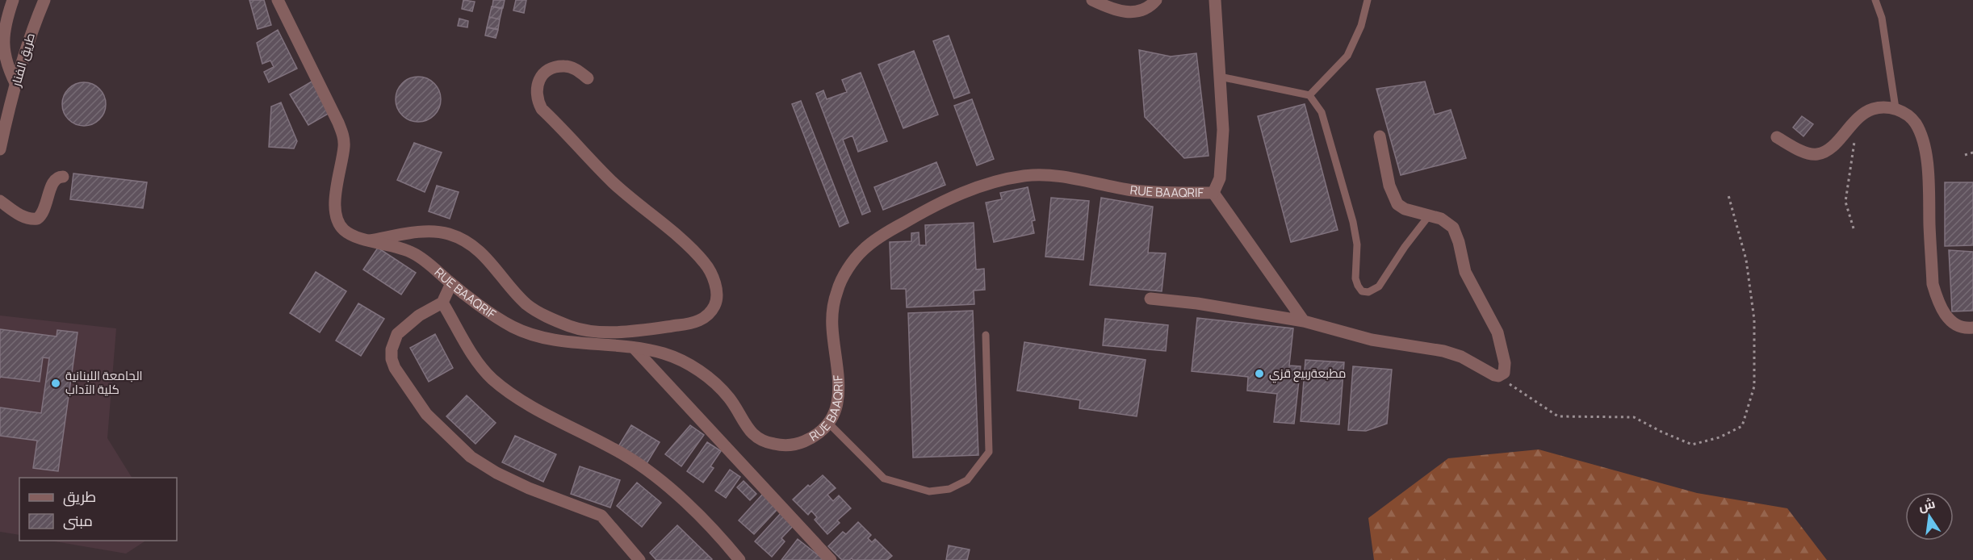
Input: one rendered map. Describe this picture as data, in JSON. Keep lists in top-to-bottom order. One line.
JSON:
{"streets":{"street":["طريق الفنار","RUE BAAQRIF"]},"places":["مطبعةربيع قزي","الجامعة اللبنانية كلية الآداب"],"legend":["طريق","مبنى"],"north":"top"}
